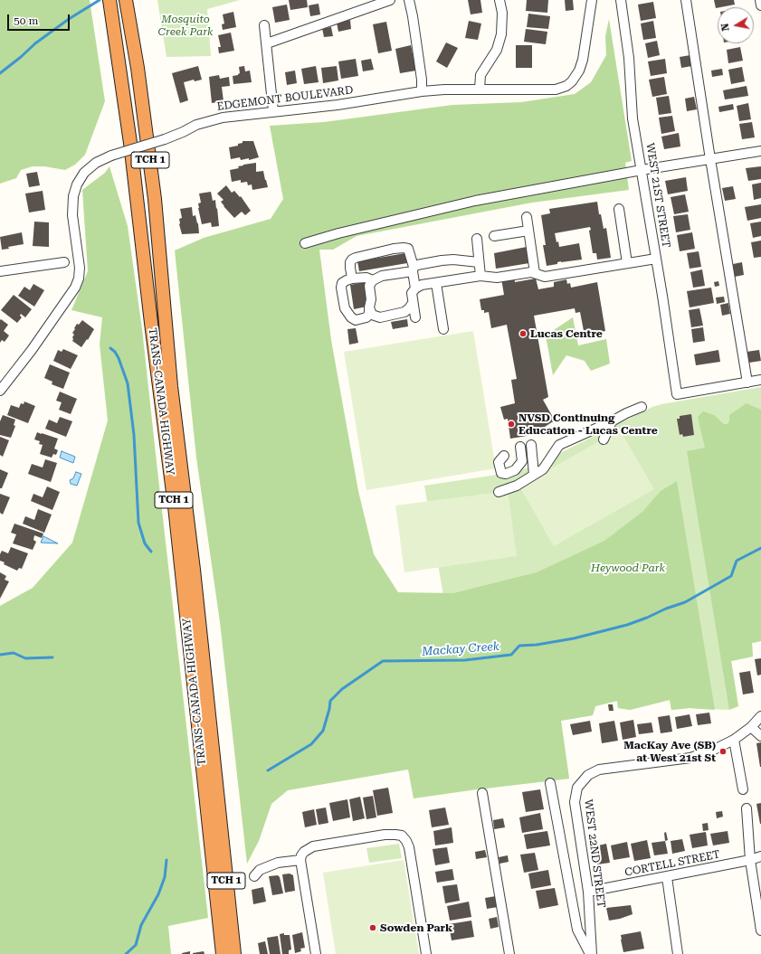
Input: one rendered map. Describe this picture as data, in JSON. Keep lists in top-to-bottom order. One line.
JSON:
{"streets":{"highway":["TCH 1","TRANS-CANADA HIGHWAY"],"street":["EDGEMONT BOULEVARD","WEST 21ST STREET","WEST 22ND STREET","CORTELL STREET"]},"crossings":[["WEST 22ND STREET","CORTELL STREET"]],"water":["Mackay Creek"],"parks":["Mosquito Creek Park","Heywood Park"],"places":["Lucas Centre","NVSD Continuing Education - Lucas Centre","MacKay Ave (SB) at West 21st St","Sowden Park"],"scale_bar":"50 m","north":"left"}
